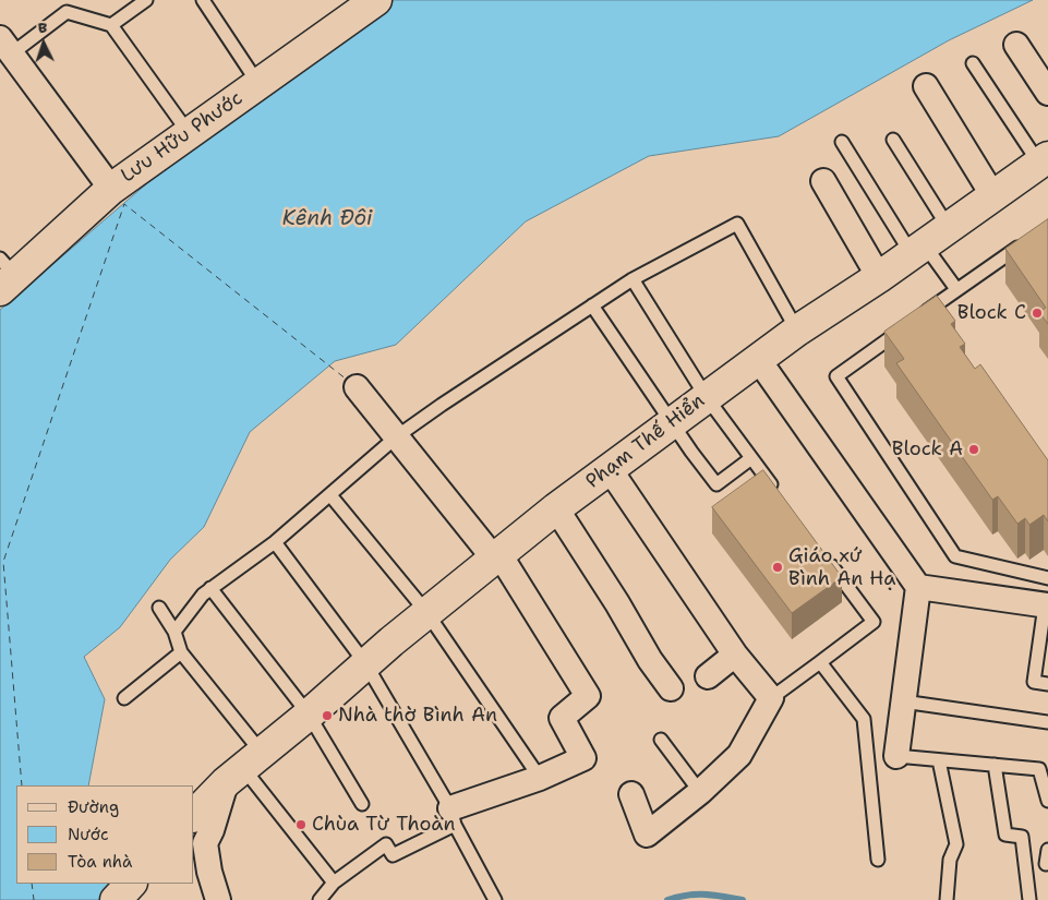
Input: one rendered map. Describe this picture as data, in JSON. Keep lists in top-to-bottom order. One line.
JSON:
{"streets":{"main road":["Lưu Hữu Phước","Phạm Thế Hiển"]},"water":["Kênh Đôi"],"places":["Block C","Block A","Giáo xứ Bình An Hạ","Nhà thờ Bình An","Chùa Từ Thoàn"],"legend":["Đường","Nước","Tòa nhà"],"north":"top"}
